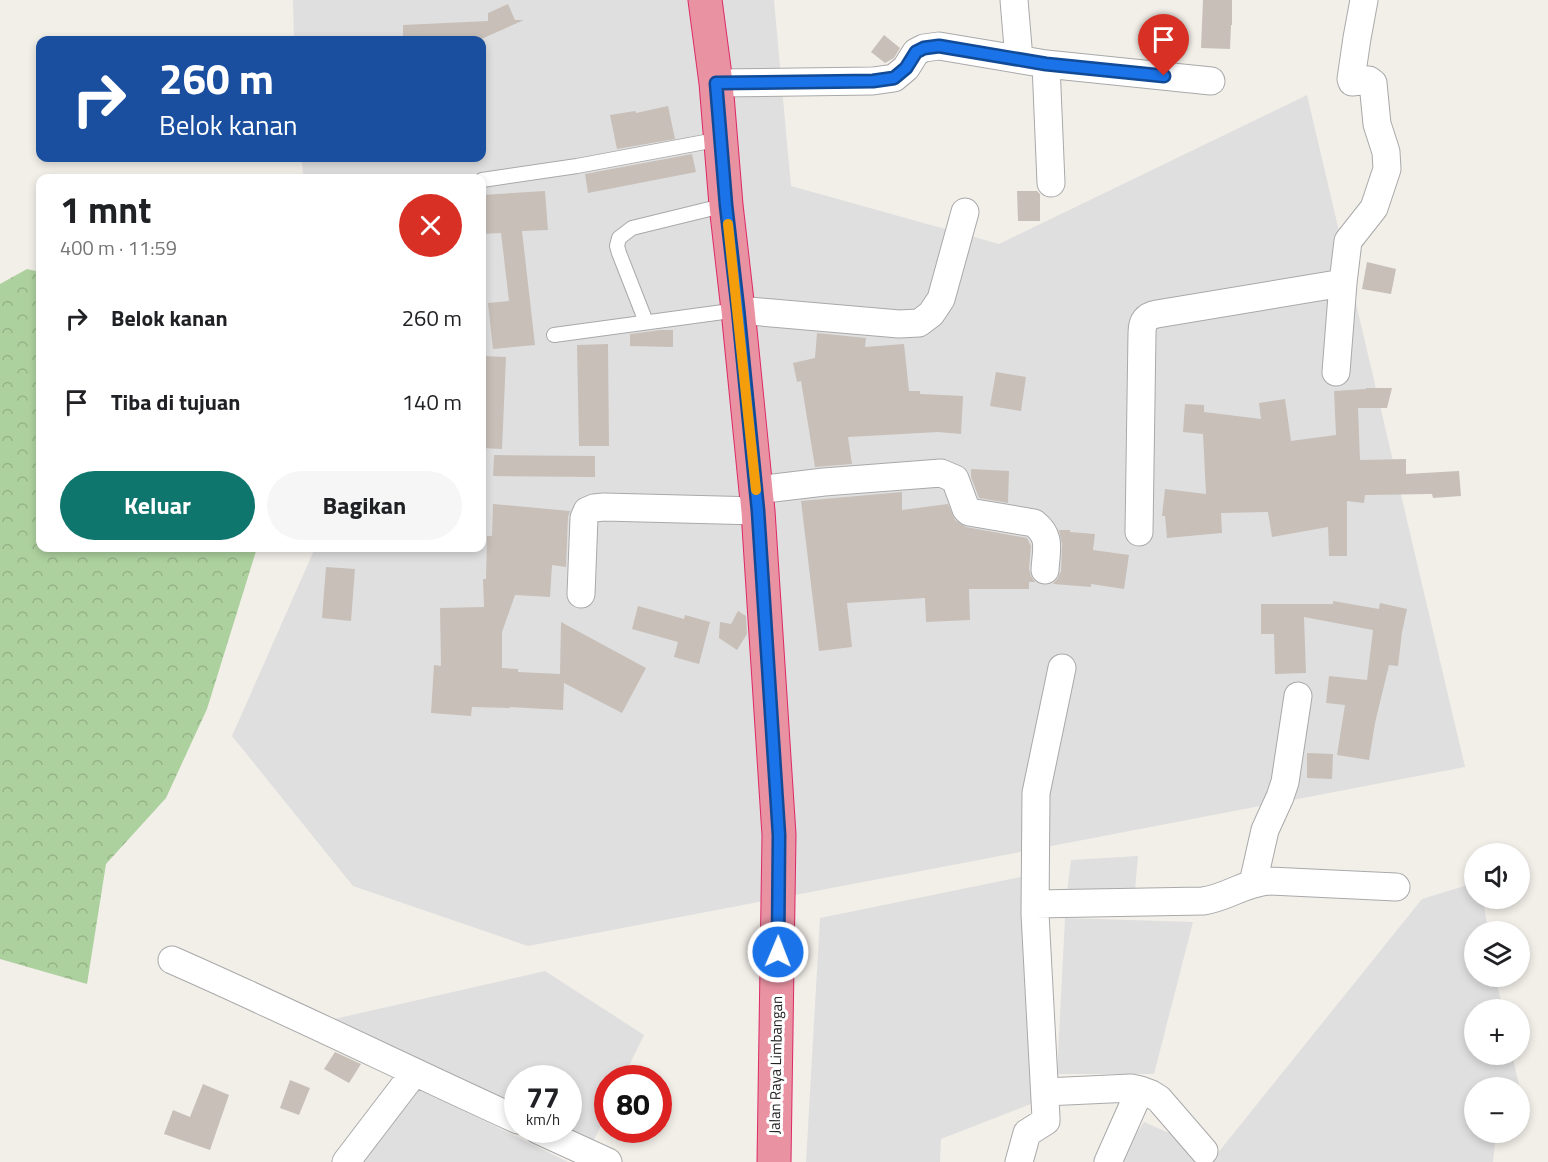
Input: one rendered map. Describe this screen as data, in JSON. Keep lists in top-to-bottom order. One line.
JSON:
{"streets":{"highway":["Jalan Raya Limbangan"]},"page":{"turn":["260 m","Belok kanan"],"heading":["1 mnt","400 m · 11:59"],"list":[{"name":"Belok kanan","value":"260 m"},{"name":"Tiba di tujuan","value":"140 m"}],"buttons":["Keluar","Bagikan"],"map_buttons":["+","−"],"speed":"77 km/h","limit":"80"}}
